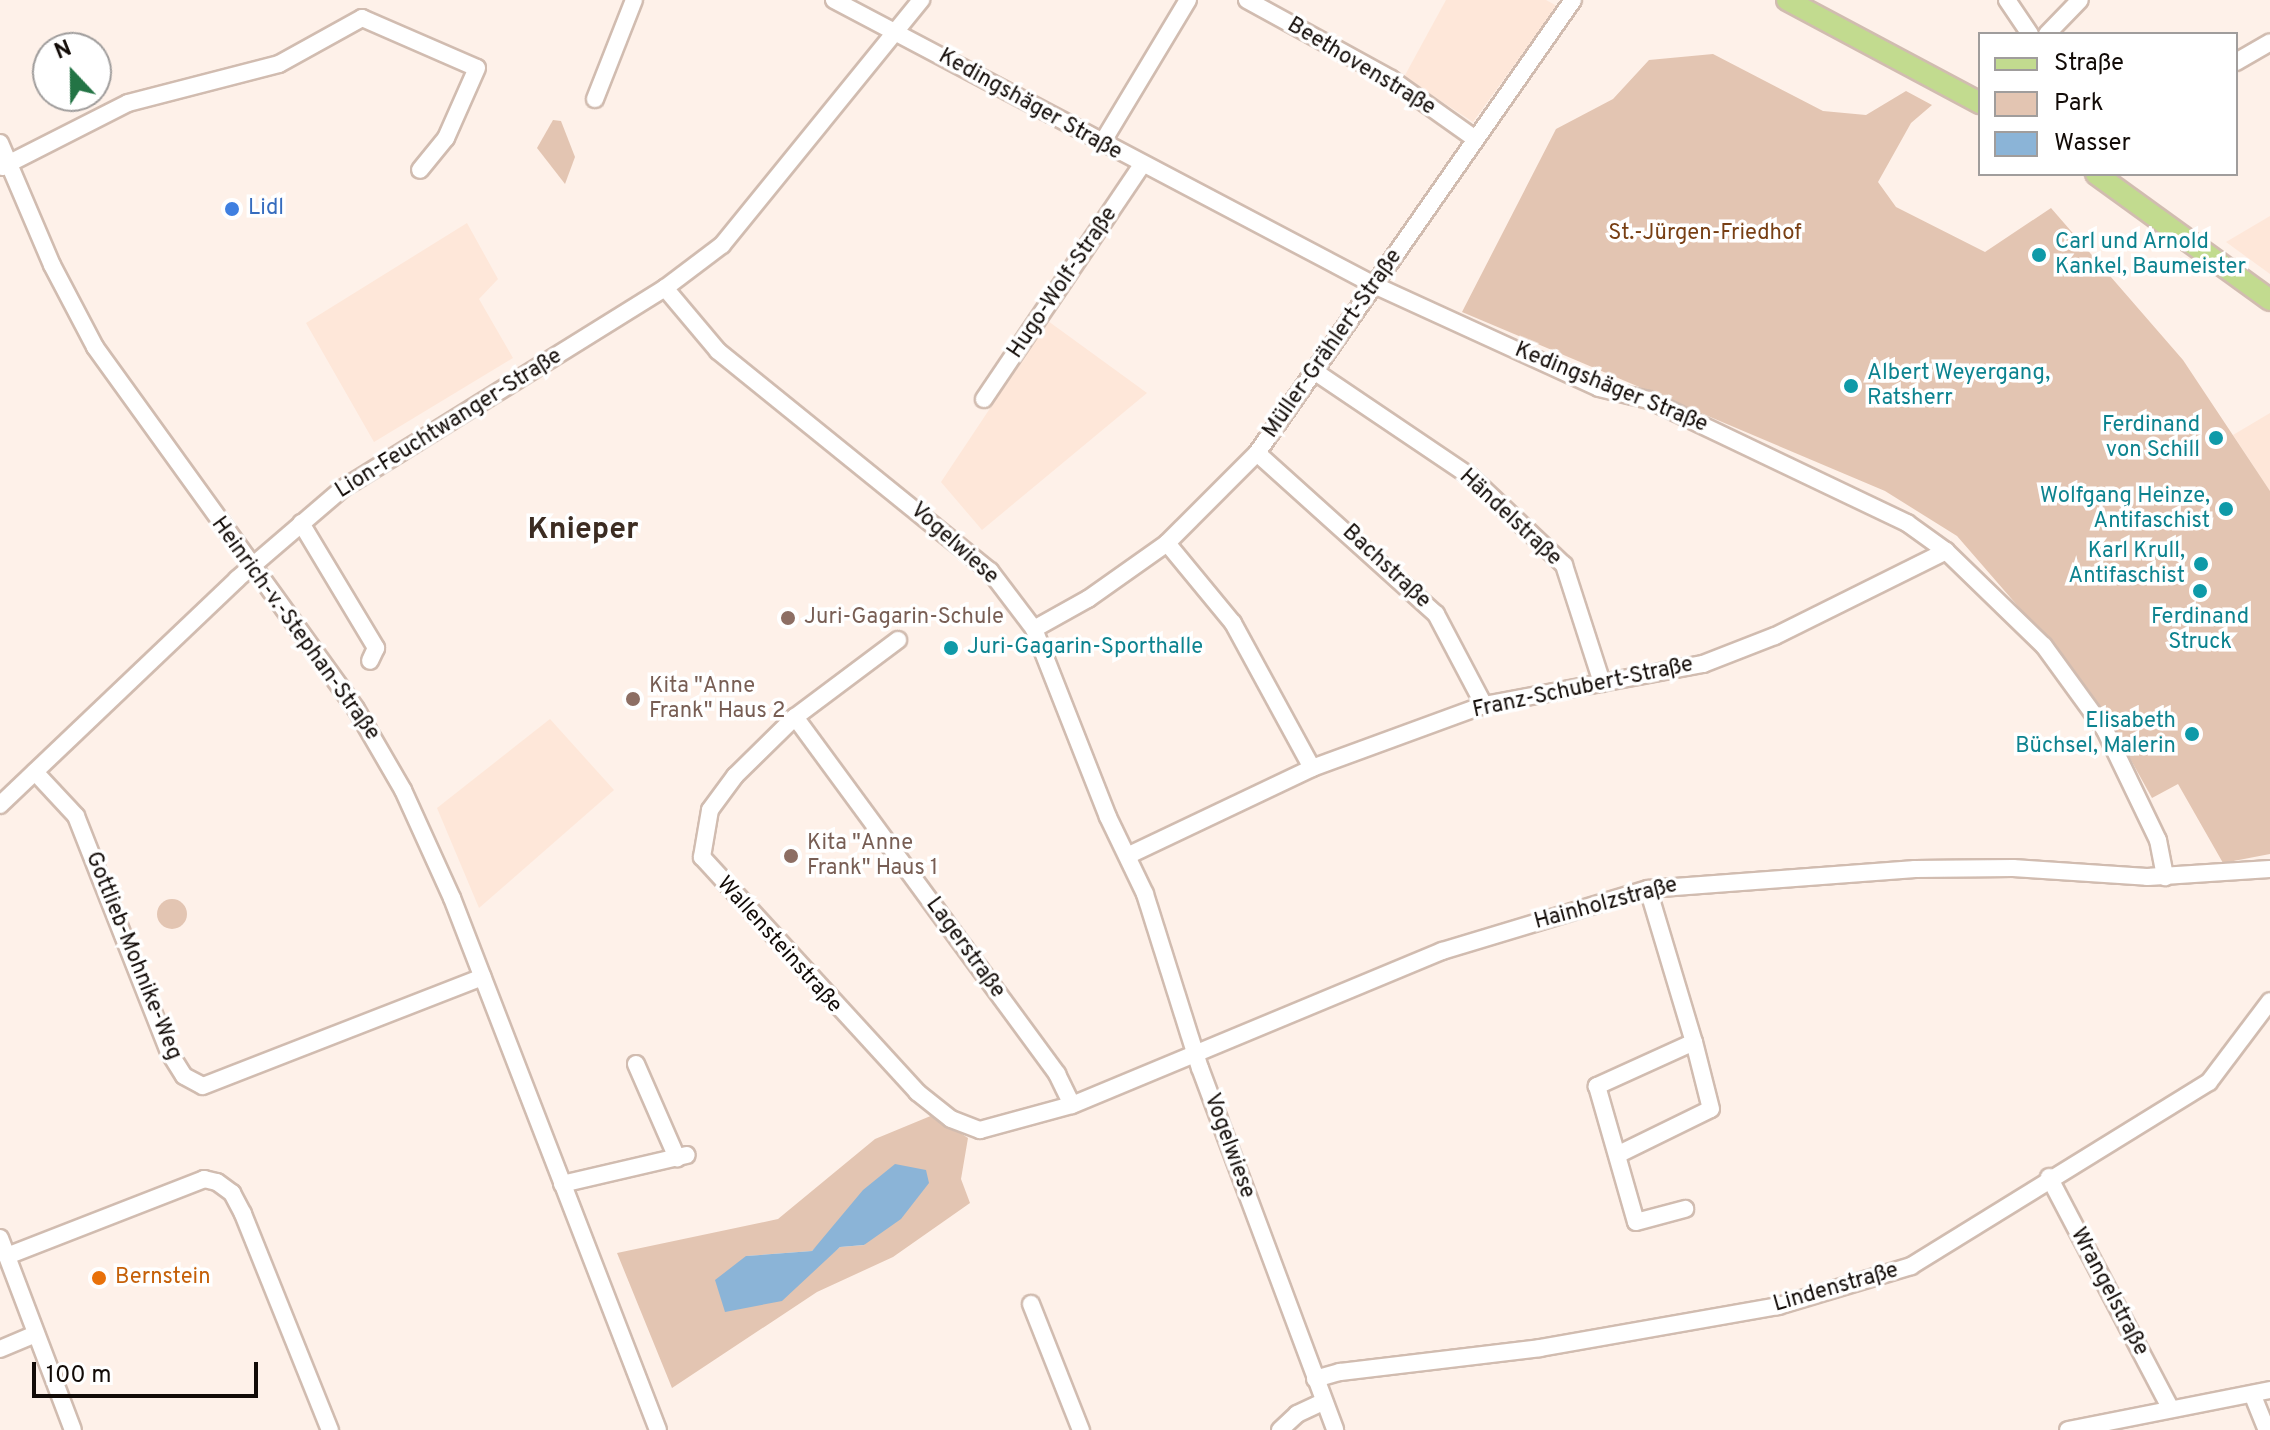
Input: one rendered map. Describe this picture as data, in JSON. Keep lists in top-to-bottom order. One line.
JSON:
{"streets":{"street":["Beethovenstraße","Kedingshäger Straße","Hugo-Wolf-Straße","Müller-Grählert-Straße","Lion-Feuchtwanger-Straße","Händelstraße","Vogelwiese","Bachstraße","Heinrich-v.-Stephan-Straße","Franz-Schubert-Straße","Hainholzstraße","Wallensteinstraße","Lagerstraße","Gottlieb-Mohnike-Weg","Lindenstraße","Wrangelstraße"]},"crossings":[["Beethovenstraße","Müller-Grählert-Straße"],["Kedingshäger Straße","Hugo-Wolf-Straße"],["Kedingshäger Straße","Müller-Grählert-Straße"],["Kedingshäger Straße","Franz-Schubert-Straße"],["Kedingshäger Straße","Hainholzstraße"],["Müller-Grählert-Straße","Händelstraße"],["Müller-Grählert-Straße","Vogelwiese"],["Müller-Grählert-Straße","Bachstraße"],["Lion-Feuchtwanger-Straße","Vogelwiese"],["Lion-Feuchtwanger-Straße","Heinrich-v.-Stephan-Straße"],["Lion-Feuchtwanger-Straße","Gottlieb-Mohnike-Weg"],["Händelstraße","Franz-Schubert-Straße"],["Vogelwiese","Franz-Schubert-Straße"],["Vogelwiese","Hainholzstraße"],["Vogelwiese","Lindenstraße"],["Bachstraße","Franz-Schubert-Straße"],["Heinrich-v.-Stephan-Straße","Gottlieb-Mohnike-Weg"],["Hainholzstraße","Wallensteinstraße"],["Hainholzstraße","Lagerstraße"],["Wallensteinstraße","Lagerstraße"],["Lindenstraße","Wrangelstraße"]],"districts":["Knieper"],"parks":["St.-Jürgen-Friedhof"],"places":["Lidl","Carl und Arnold Kankel, Baumeister","Albert Weyergang, Ratsherr","Ferdinand von Schill","Wolfgang Heinze, Antifaschist","Karl Krull, Antifaschist","Ferdinand Struck","Juri-Gagarin-Schule","Juri-Gagarin-Sporthalle","Kita \"Anne Frank\" Haus 2","Elisabeth Büchsel, Malerin","Kita \"Anne Frank\" Haus 1","Bernstein"],"legend":["Straße","Park","Wasser"],"scale_bar":"100 m","north":"top"}
